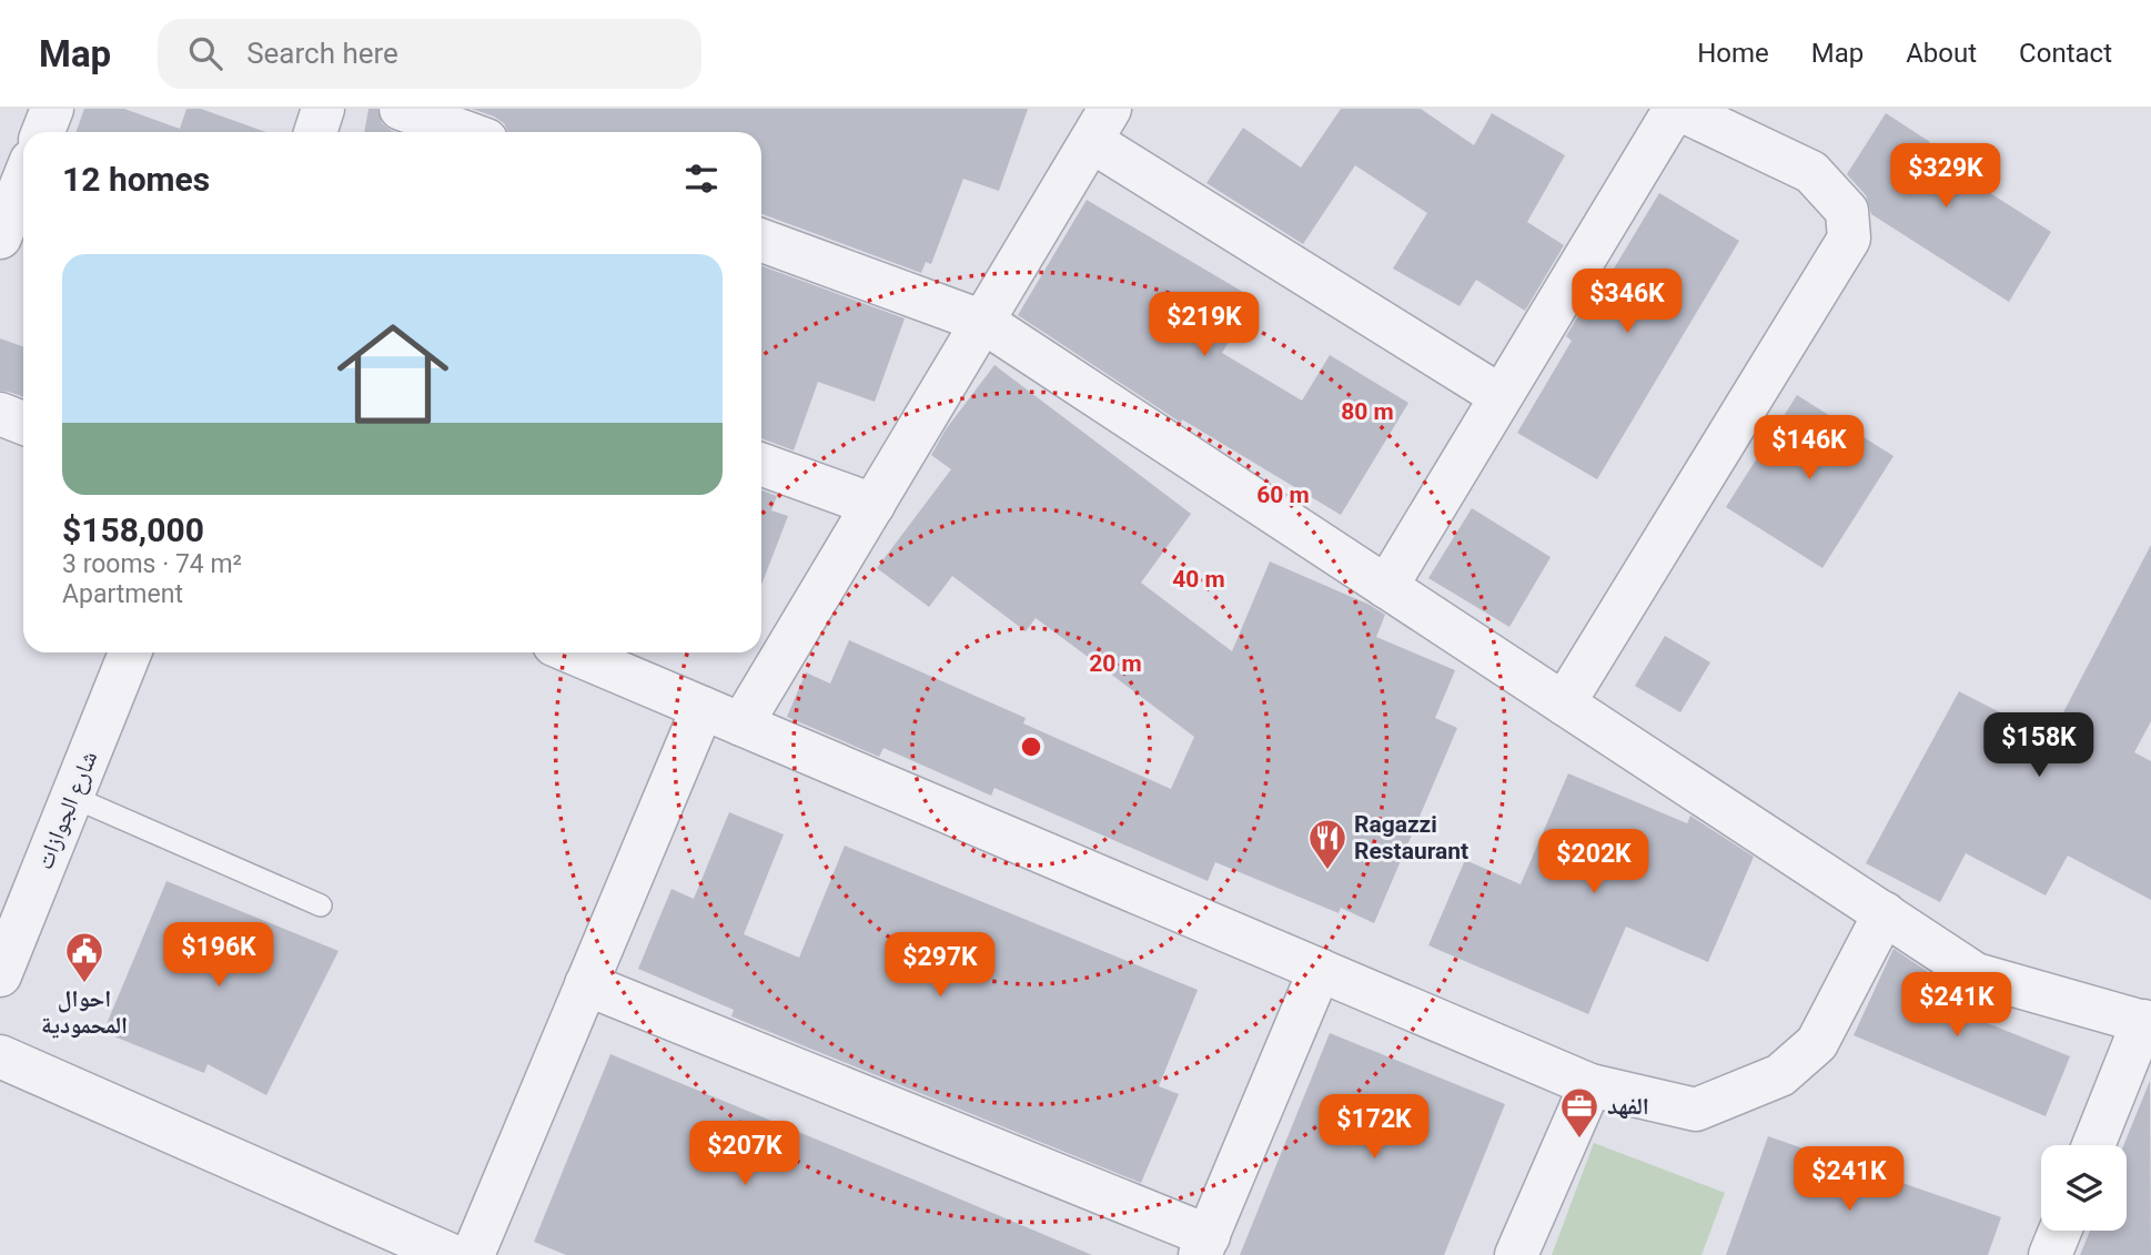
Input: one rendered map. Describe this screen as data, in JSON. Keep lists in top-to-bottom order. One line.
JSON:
{"streets":{"street":["شارع الجوازات"]},"places":{"restaurant":["Ragazzi Restaurant"],"public building":["احوال المحمودية"],"office":["الفهد"]},"page":{"header":"Map","search":"Search here","nav":["Home","Map","About","Contact"],"heading":"12 homes","price":["$329K","$346K","$219K","$146K","$158K","$202K","$196K","$297K","$241K","$172K","$207K","$241K"],"list":[{"name":"$158,000","note":"3 rooms · 74 m² · Apartment"}]},"rings":["80 m","60 m","40 m","20 m"]}
